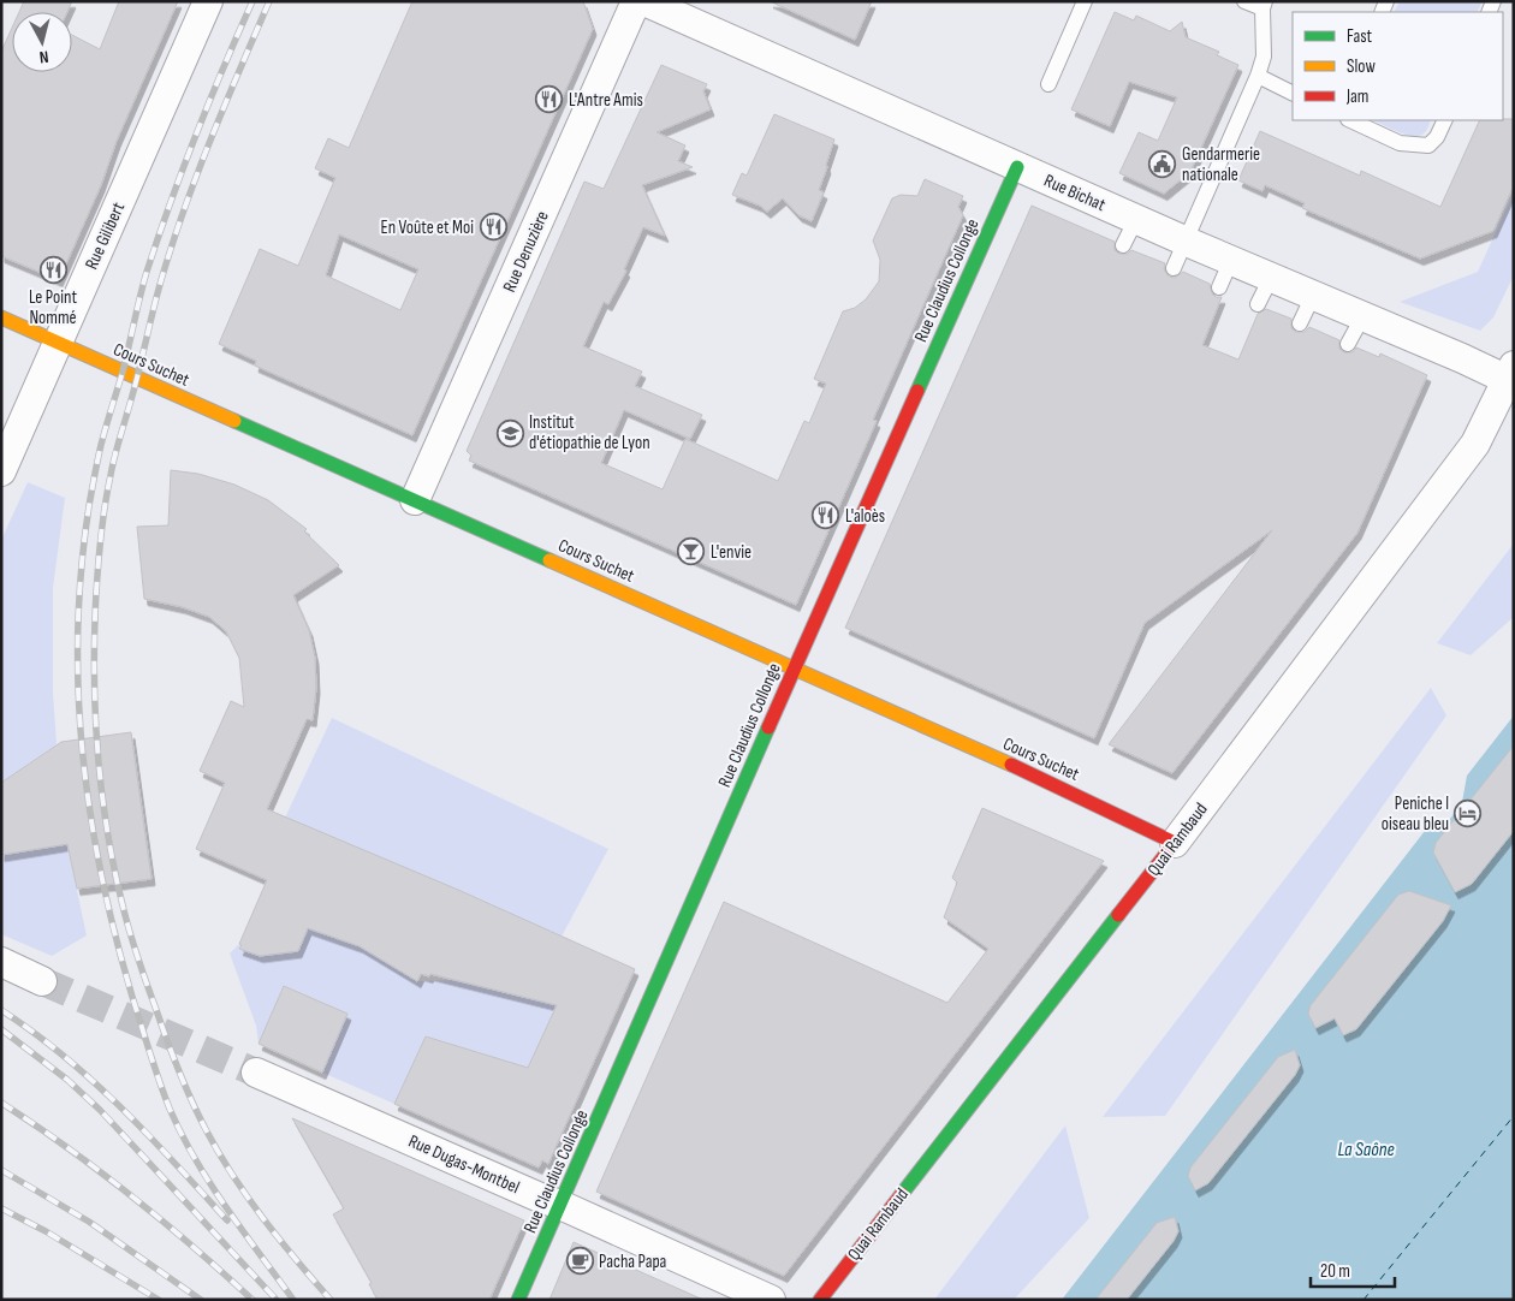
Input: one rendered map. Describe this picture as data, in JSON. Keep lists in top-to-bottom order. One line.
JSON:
{"streets":{"street":["Rue Bichat","Rue Gilibert","Rue Denuzière","Rue Claudius Collonge","Cours Suchet","Quai Rambaud","Rue Dugas-Montbel"]},"crossings":[["Rue Bichat","Rue Claudius Collonge"],["Rue Bichat","Quai Rambaud"],["Rue Gilibert","Cours Suchet"],["Rue Denuzière","Cours Suchet"],["Rue Claudius Collonge","Cours Suchet"],["Rue Claudius Collonge","Rue Dugas-Montbel"],["Cours Suchet","Quai Rambaud"]],"water":["La Saône"],"places":{"restaurant":["L'Antre Amis","En Voûte et Moi","Le Point Nommé","L'aloès"],"public building":["Gendarmerie nationale"],"school or university":["Institut d'étiopathie de Lyon"],"bar":["L'envie"],"hotel":["Peniche l oiseau bleu"],"cafe":["Pacha Papa"]},"legend":["Fast","Slow","Jam"],"scale_bar":"20 m","north":"bottom"}
